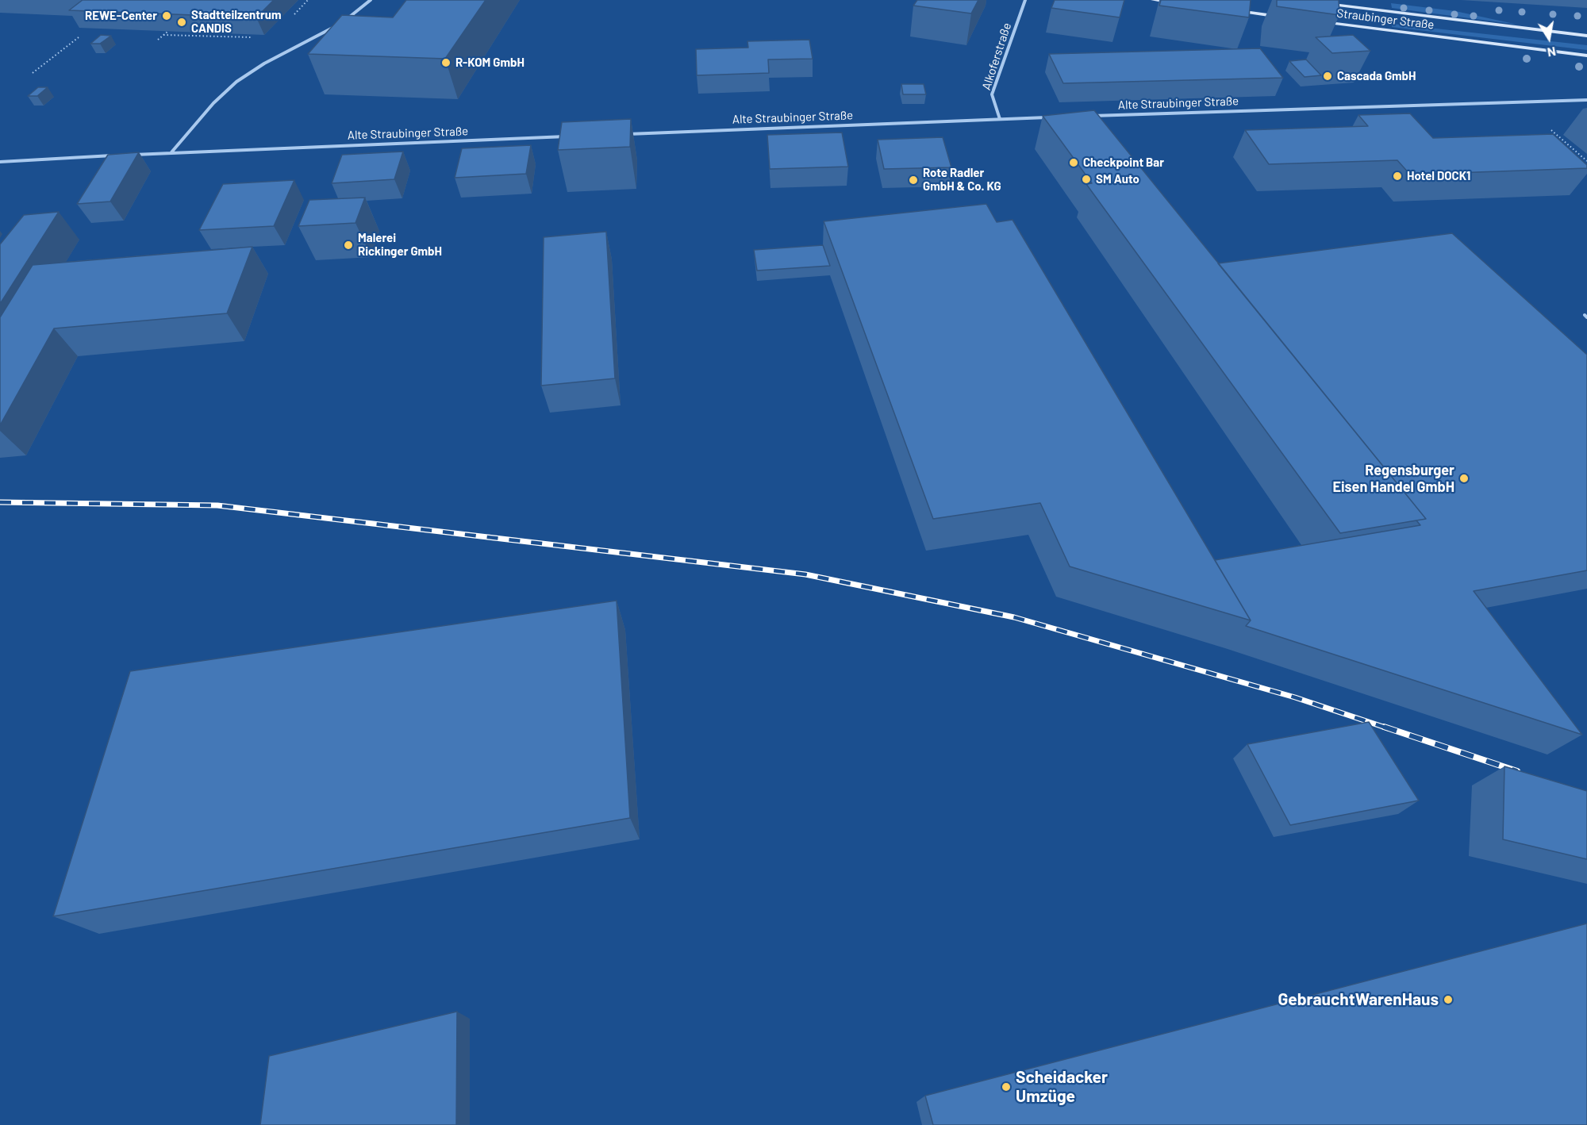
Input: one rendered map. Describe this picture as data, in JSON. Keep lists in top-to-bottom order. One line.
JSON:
{"streets":{"main road":["Straubinger Straße"],"street":["Alkoferstraße","Alte Straubinger Straße"]},"crossings":[["Alkoferstraße","Alte Straubinger Straße"]],"places":["REWE-Center","Stadtteilzentrum CANDIS","R-KOM GmbH","Cascada GmbH","Checkpoint Bar","Hotel DOCK1","SM Auto","Rote Radler GmbH & Co. KG","Malerei Rickinger GmbH","Regensburger Eisen Handel GmbH","GebrauchtWarenHaus","Scheidacker Umzüge"],"north":"bottom"}
